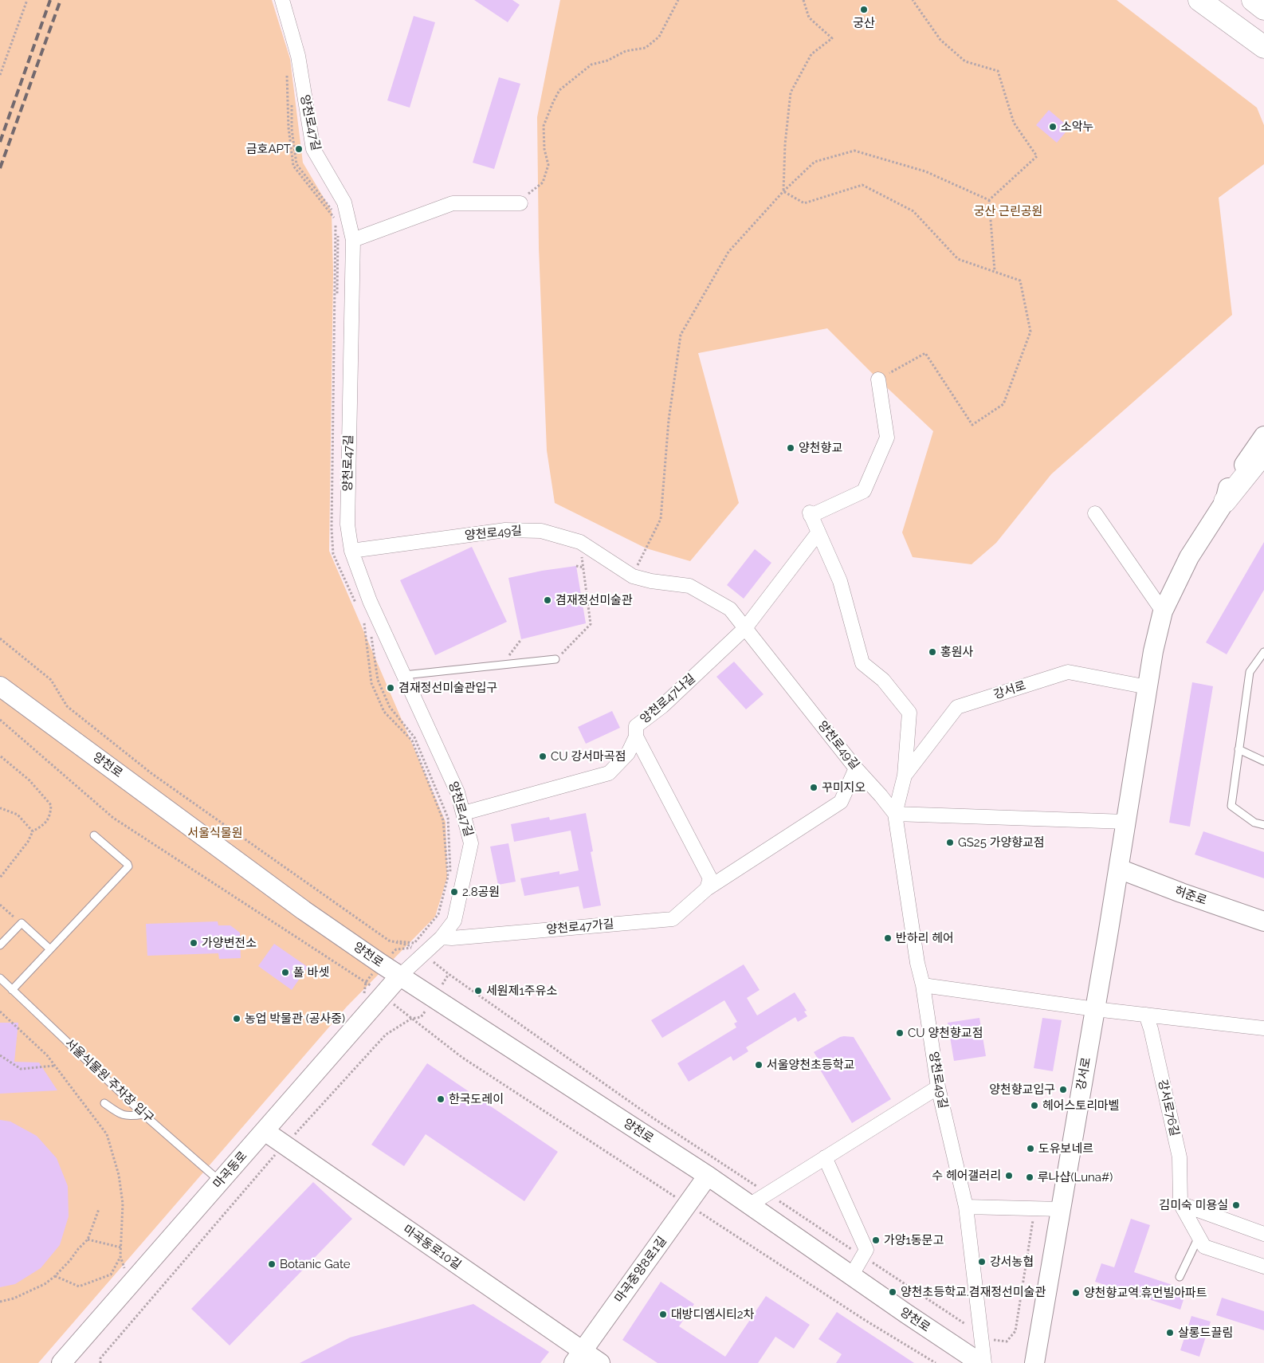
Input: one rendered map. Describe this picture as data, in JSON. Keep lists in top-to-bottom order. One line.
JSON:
{"streets":{"main road":["강서로","양천로","허준로","마곡동로","마곡동로10길","마곡중앙8로1길"],"street":["양천로47길","양천로49길","양천로47나길","양천로47가길","강서로76길"],"lane":["서울식물원 주차장 입구"]},"crossings":[["양천로47길","양천로49길"],["양천로47길","양천로47나길"],["양천로47길","양천로"],["양천로47길","양천로47가길"],["양천로47길","마곡동로"],["양천로49길","양천로47나길"],["양천로49길","양천로47가길"],["강서로","허준로"],["양천로","마곡동로"],["양천로","마곡중앙8로1길"],["서울식물원 주차장 입구","마곡동로"],["마곡동로","마곡동로10길"],["마곡동로10길","마곡중앙8로1길"]],"parks":["궁산 근린공원","서울식물원"],"places":["궁산","소악누","금호APT","양천향교","겸재정선미술관","홍원사","겸재정선미술관입구","CU 강서마곡점","꾸미지오","GS25 가양향교점","2.8공원","반하리 헤어","가양변전소","폴 바셋","세원제1주유소","농업 박물관 (공사중)","CU 양천향교점","서울양천초등학교","양천향교입구","한국도레이","헤어스토리마벨","도유보네르","수 헤어갤러리","루나샵(Luna#)","김미숙 미용실","가양1동문고","강서농협","Botanic Gate","양천초등학교.겸재정선미술관","양천향교역.휴먼빌아파트","대방디엠시티2차","살롱드끌림"]}
